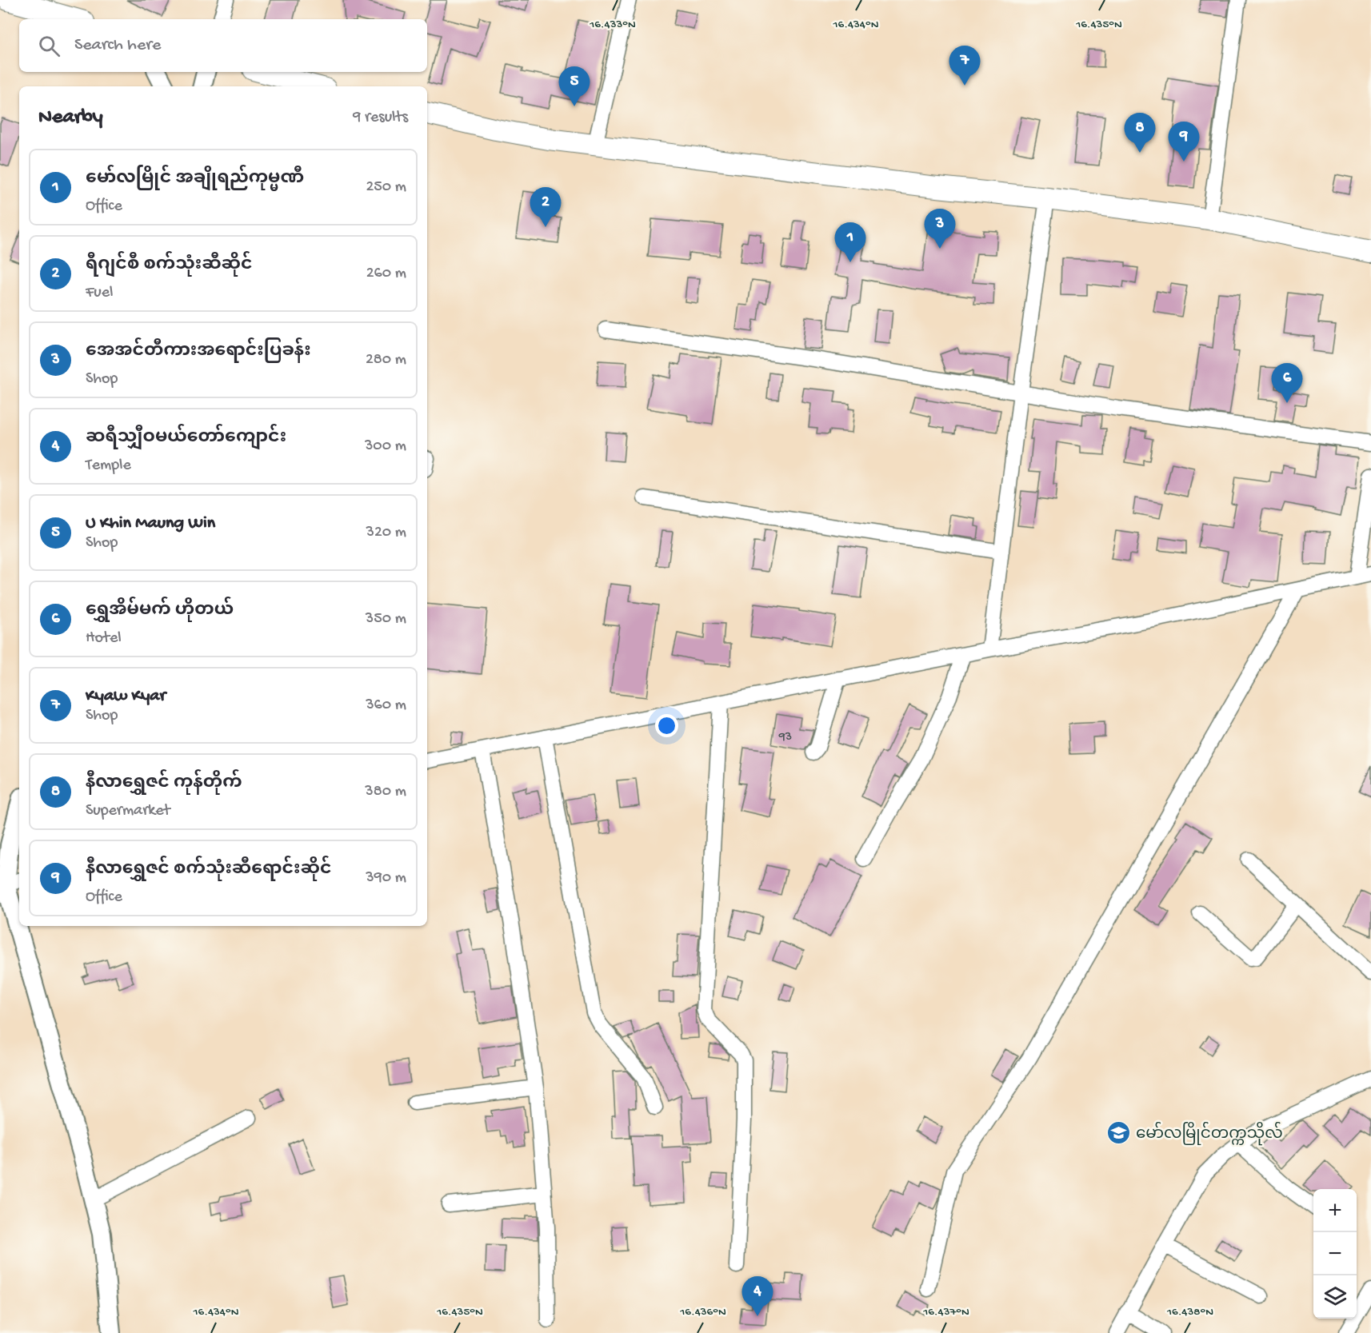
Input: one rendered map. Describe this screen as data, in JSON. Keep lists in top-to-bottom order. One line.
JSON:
{"places":{"school or university":["မော်လမြိုင်တက္ကသိုလ်"]},"house_numbers":["93"],"page":{"search":"Search here","pins":["7","5","8","9","2","3","1","6","4"],"heading":["Nearby","9 results"],"list":[{"mark":"1","name":"မော်လမြိုင် အချိုရည်ကုမ္မဏီ","note":"Office","value":"250 m"},{"mark":"2","name":"ရီဂျင်စီ စက်သုံးဆီဆိုင်","note":"Fuel","value":"260 m"},{"mark":"3","name":"အေအင်တီကားအရောင်းပြခန်း","note":"Shop","value":"280 m"},{"mark":"4","name":"ဆရီသျှီဝမယ်တော်ကျောင်း","note":"Temple","value":"300 m"},{"mark":"5","name":"U Khin Maung Win","note":"Shop","value":"320 m"},{"mark":"6","name":"ရွှေအိမ်မက် ဟိုတယ်","note":"Hotel","value":"350 m"},{"mark":"7","name":"Kyaw Kyar","note":"Shop","value":"360 m"},{"mark":"8","name":"နီလာရွှေဇင် ကုန်တိုက်","note":"Supermarket","value":"380 m"},{"mark":"9","name":"နီလာရွှေဇင် စက်သုံးဆီရောင်းဆိုင်","note":"Office","value":"390 m"}],"map_buttons":["+","−"]},"coordinates":["16.433°N","16.434°N","16.435°N","16.436°N","16.437°N","16.438°N"]}
